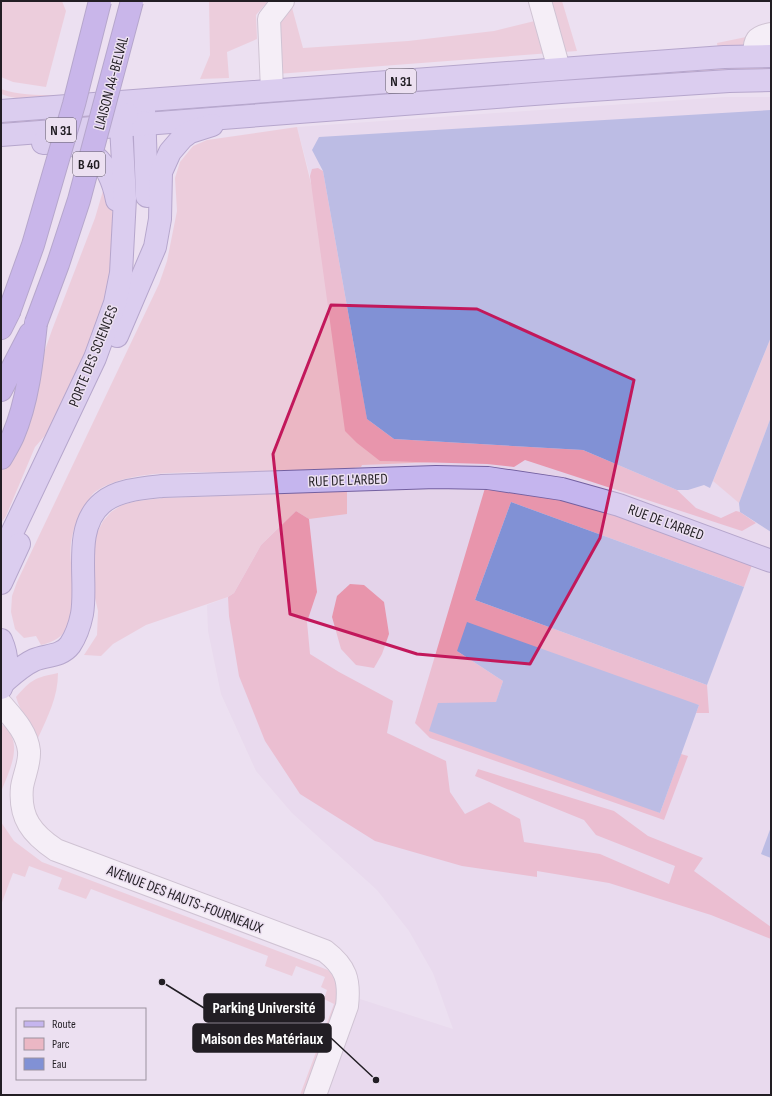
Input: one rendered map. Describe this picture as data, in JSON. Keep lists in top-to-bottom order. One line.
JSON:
{"streets":{"highway":["LIAISON A4-BELVAL","B 40"],"main road":["N 31","PORTE DES SCIENCES","RUE DE L'ARBED"],"street":["AVENUE DES HAUTS-FOURNEAUX"]},"crossings":[["N 31","PORTE DES SCIENCES"],["LIAISON A4-BELVAL","B 40"]],"places":["Parking Université","Maison des Matériaux"],"legend":["Route","Parc","Eau"]}
